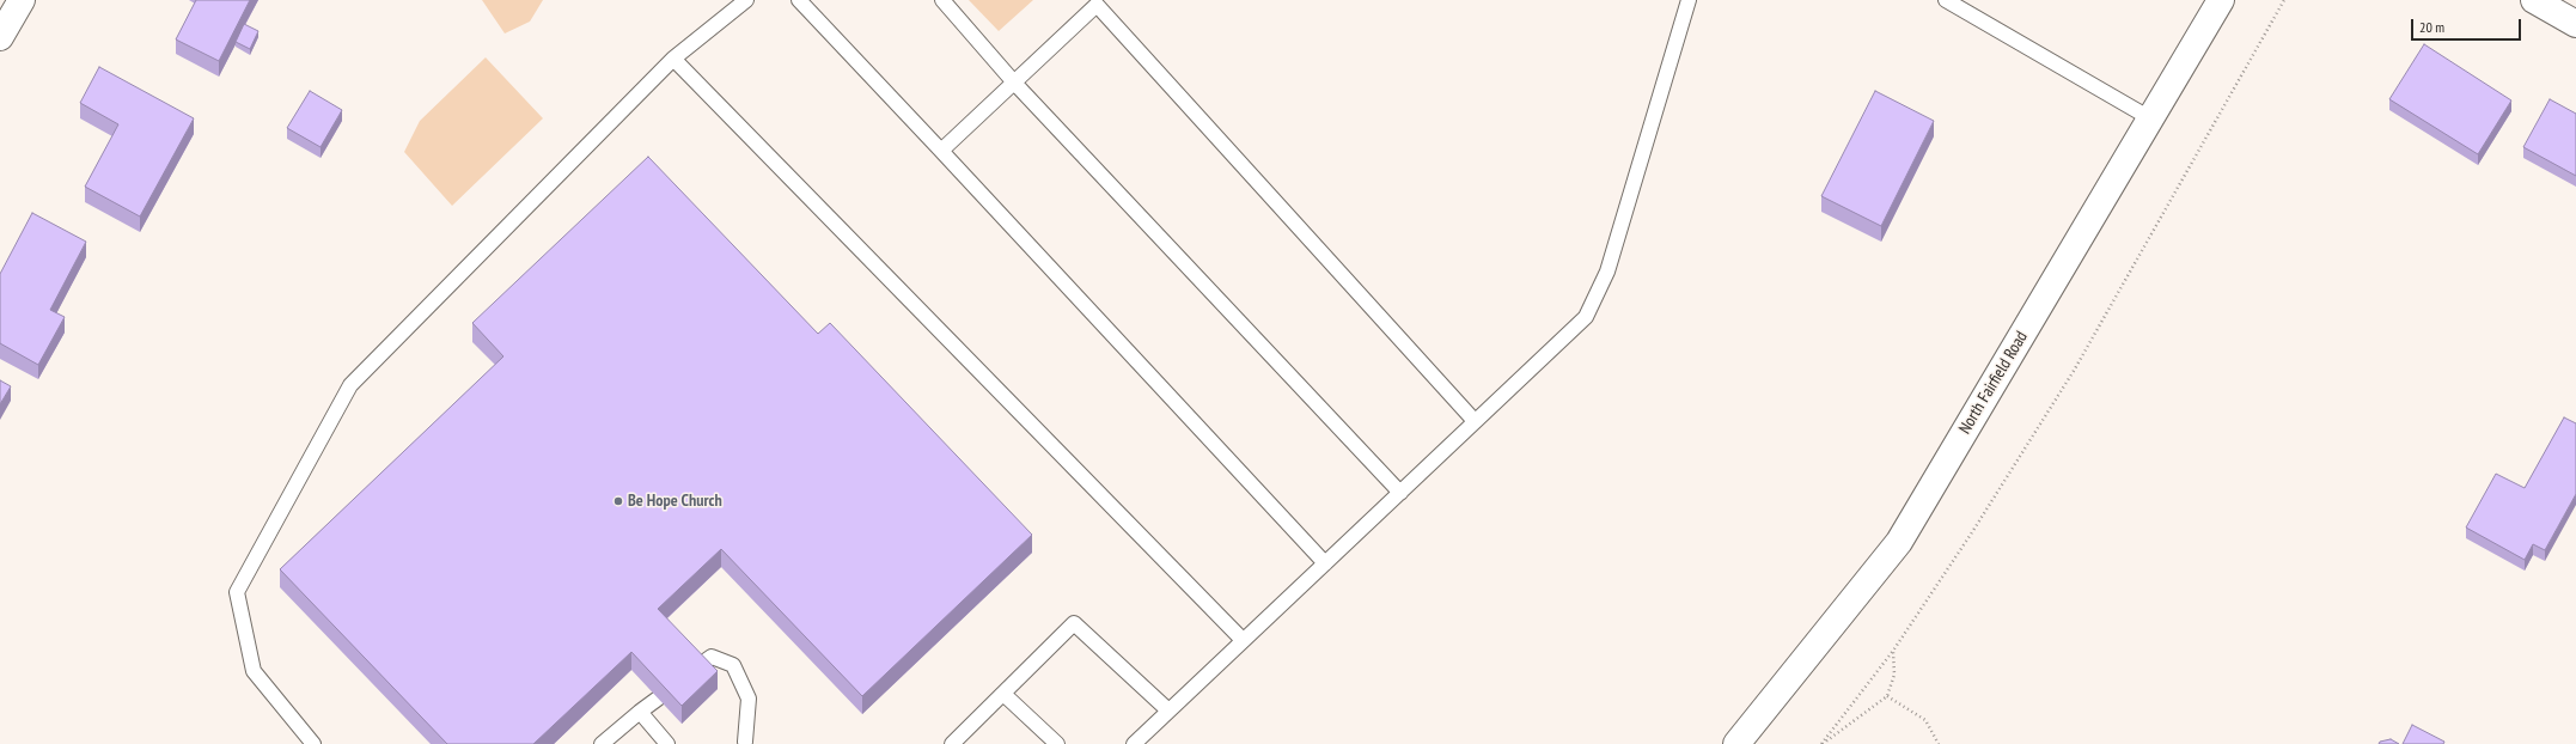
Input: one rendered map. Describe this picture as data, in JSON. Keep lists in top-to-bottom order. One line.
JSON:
{"streets":{"main road":["North Fairfield Road"]},"places":["Be Hope Church"],"scale_bar":"20 m"}
